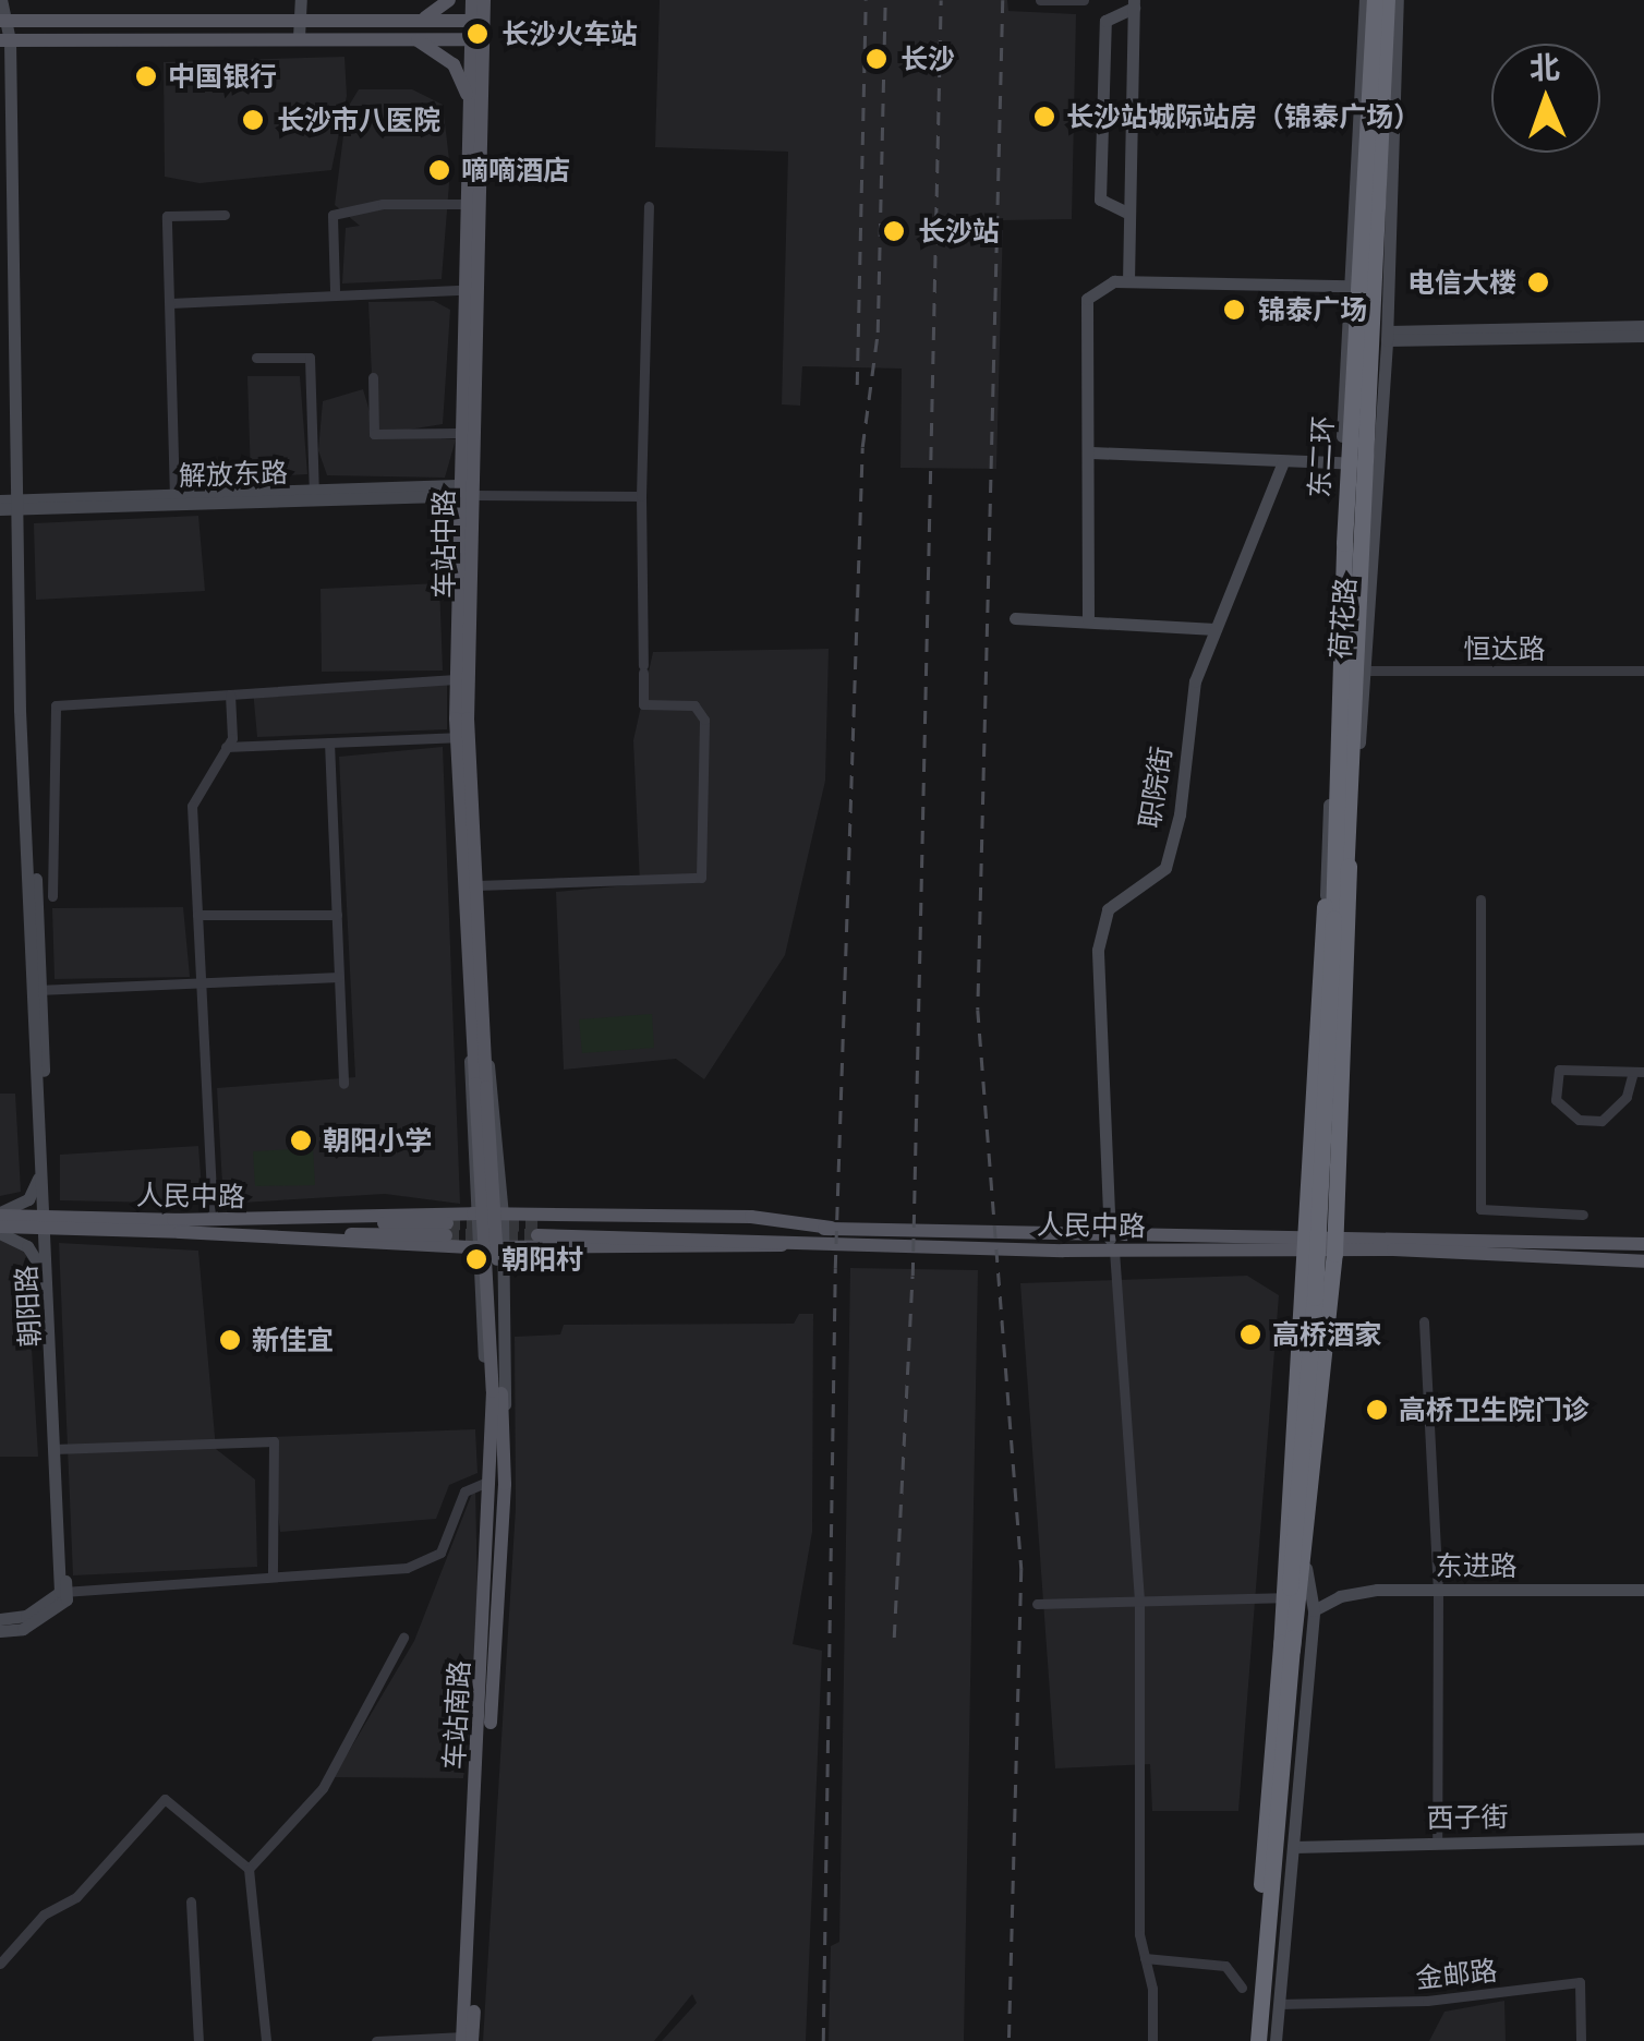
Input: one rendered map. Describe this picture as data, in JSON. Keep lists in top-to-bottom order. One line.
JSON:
{"streets":{"highway":["东二环"],"main road":["车站中路","人民中路","车站南路"],"street":["解放东路","荷花路","恒达路","职院街","朝阳路","东进路","西子街","金邮路"]},"crossings":[["东二环","荷花路"],["解放东路","车站中路"],["解放东路","朝阳路"],["车站中路","车站南路"],["荷花路","恒达路"],["职院街","人民中路"],["人民中路","朝阳路"]],"places":["长沙火车站","长沙","中国银行","长沙站城际站房（锦泰广场）","长沙市八医院","嘀嘀酒店","长沙站","电信大楼","锦泰广场","朝阳小学","朝阳村","高桥酒家","新佳宜","高桥卫生院门诊"],"north":"top"}
